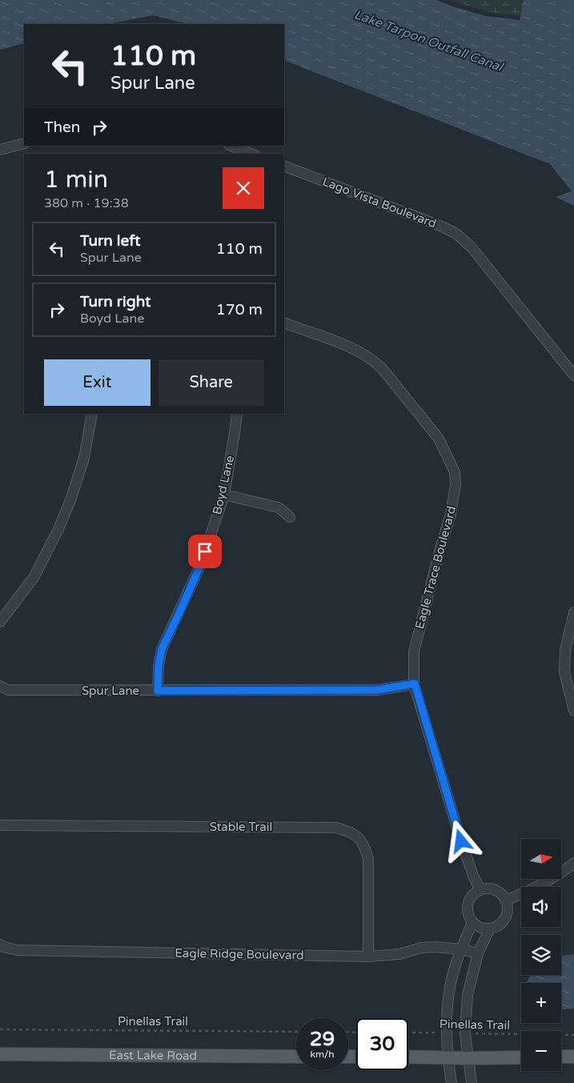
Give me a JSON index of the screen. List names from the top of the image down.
{
  "streets": {
    "main road": ["East Lake Road"],
    "street": [
      "Lago Vista Boulevard",
      "Boyd Lane",
      "Eagle Trace Boulevard",
      "Spur Lane",
      "Stable Trail",
      "Eagle Ridge Boulevard"
    ],
    "path": ["Pinellas Trail"]
  },
  "crossings": [
    ["Boyd Lane", "Spur Lane"],
    ["Eagle Trace Boulevard", "Spur Lane"],
    ["Stable Trail", "Eagle Ridge Boulevard"]
  ],
  "water": ["Lake Tarpon Outfall Canal"],
  "north": "right",
  "page": {
    "turn": ["110 m", "Spur Lane"],
    "then": "Then",
    "heading": ["1 min", "380 m · 19:38"],
    "list": [
      {
        "name": "Turn left",
        "note": "Spur Lane",
        "value": "110 m"
      },
      {
        "name": "Turn right",
        "note": "Boyd Lane",
        "value": "170 m"
      }
    ],
    "buttons": ["Exit", "Share"],
    "map_buttons": ["+", "−"],
    "speed": "29 km/h",
    "limit": "30"
  }
}
